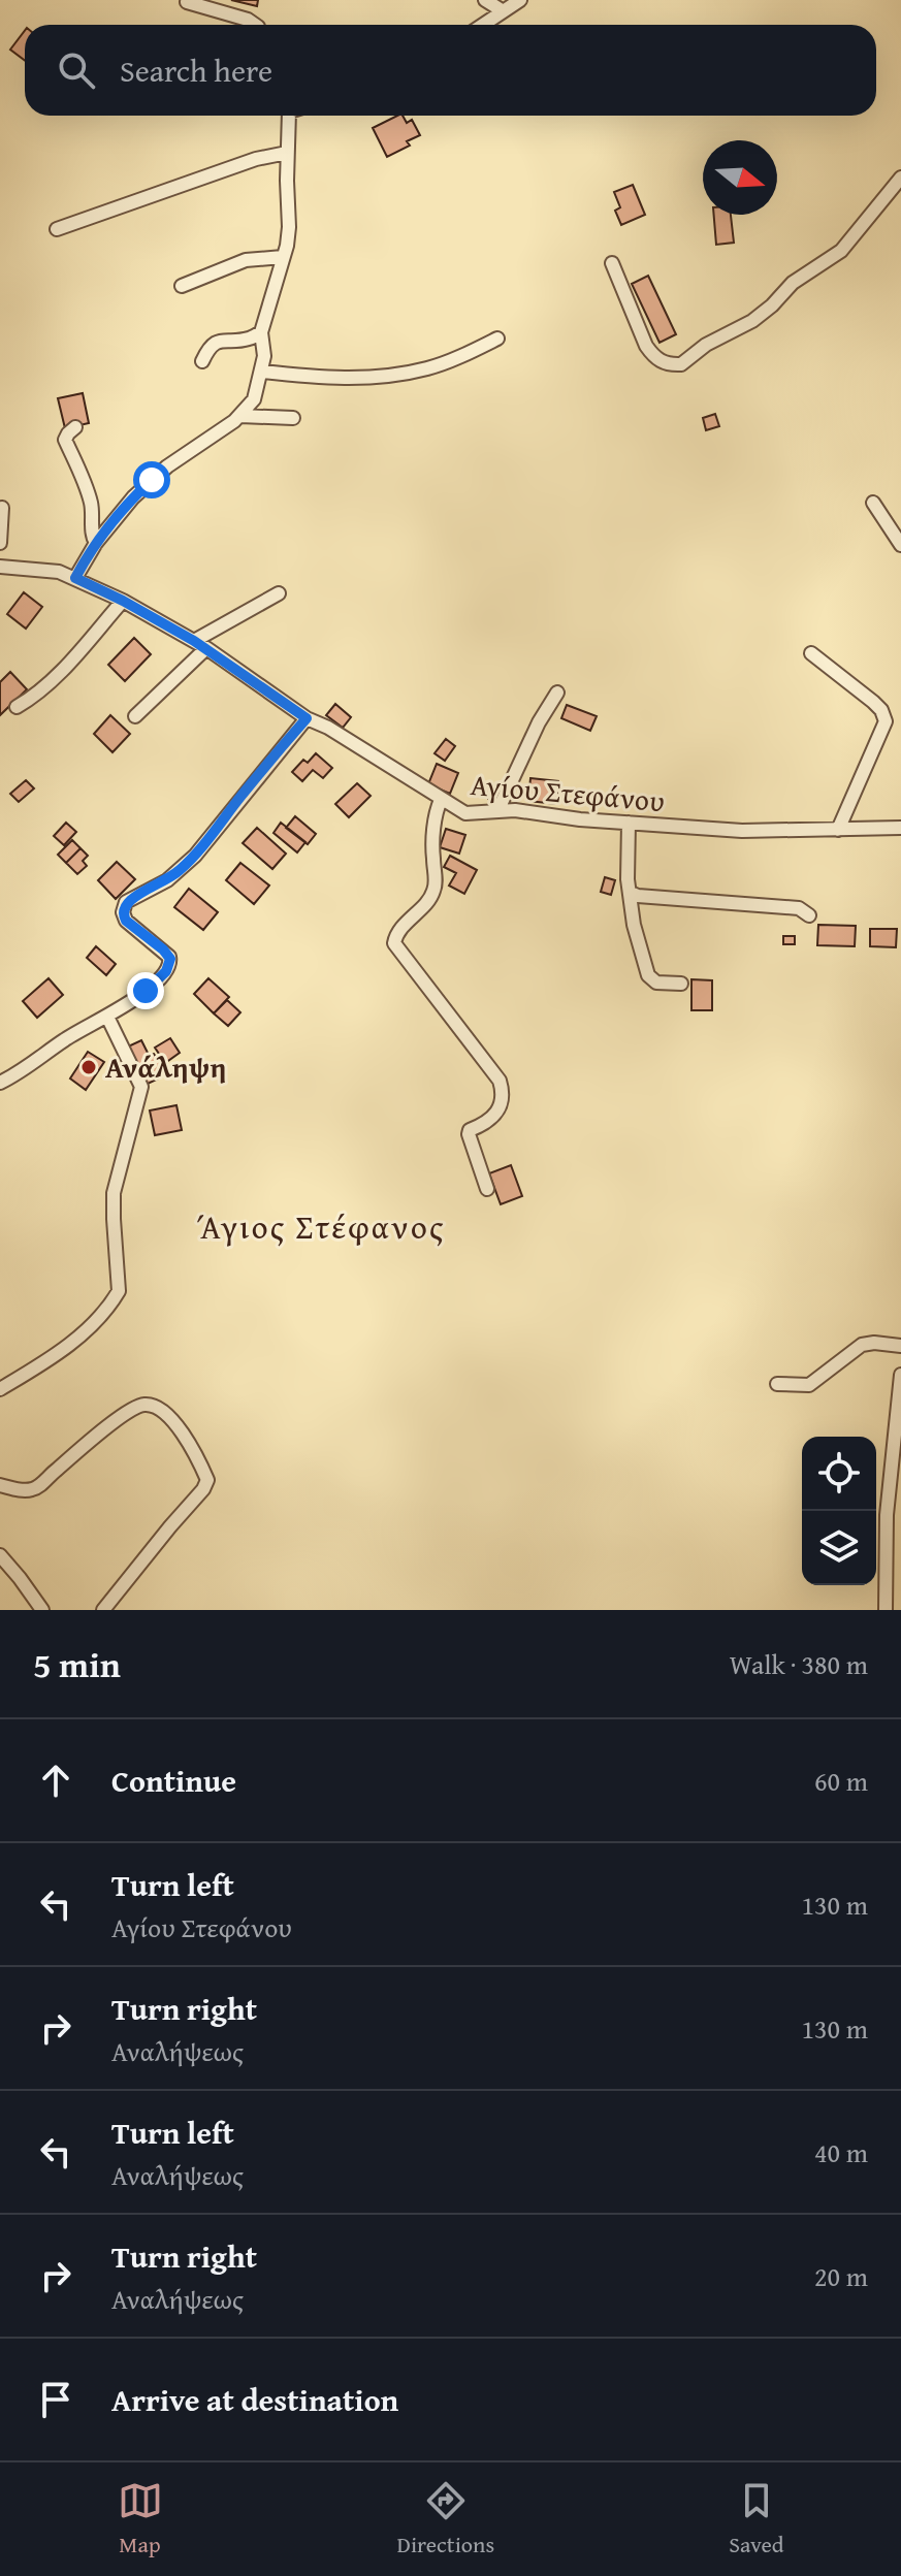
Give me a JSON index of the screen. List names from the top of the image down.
{
  "streets": {
    "street": ["Αγίου Στεφάνου"]
  },
  "districts": ["Άγιος Στέφανος"],
  "places": ["Ανάληψη"],
  "north": "right",
  "page": {
    "search": "Search here",
    "heading": ["5 min", "Walk · 380 m"],
    "list": [
      ["Continue", "60 m"],
      ["Turn left", "Αγίου Στεφάνου", "130 m"],
      ["Turn right", "Αναλήψεως", "130 m"],
      ["Turn left", "Αναλήψεως", "40 m"],
      ["Turn right", "Αναλήψεως", "20 m"],
      "Arrive at destination"
    ],
    "nav": ["Map", "Directions", "Saved"]
  }
}
